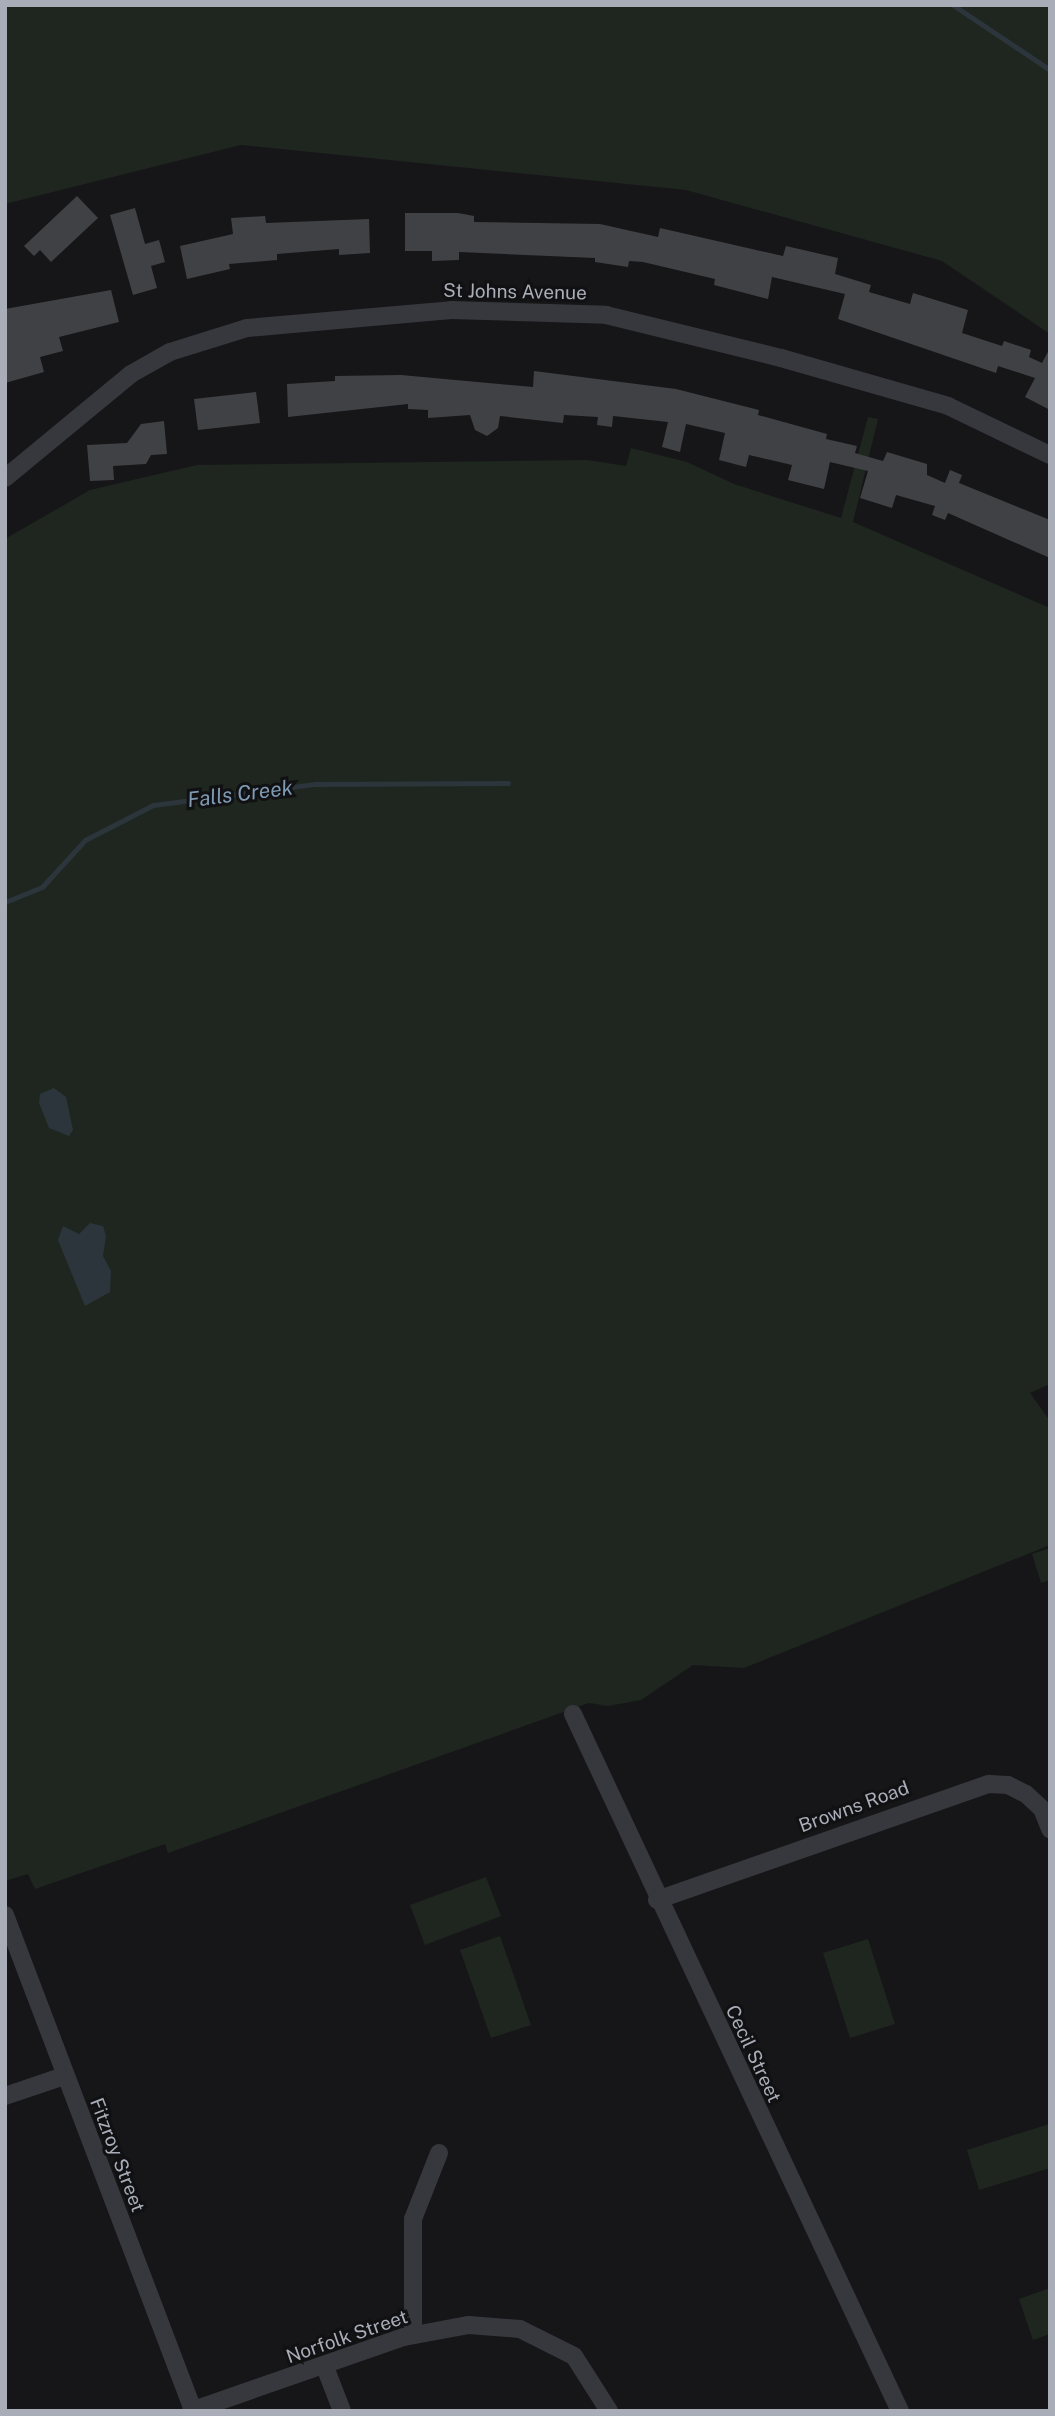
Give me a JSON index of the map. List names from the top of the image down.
{
  "streets": {
    "street": [
      "St Johns Avenue",
      "Browns Road",
      "Cecil Street",
      "Fitzroy Street",
      "Norfolk Street"
    ]
  },
  "crossings": [
    ["Browns Road", "Cecil Street"],
    ["Fitzroy Street", "Norfolk Street"]
  ],
  "water": ["Falls Creek"]
}
